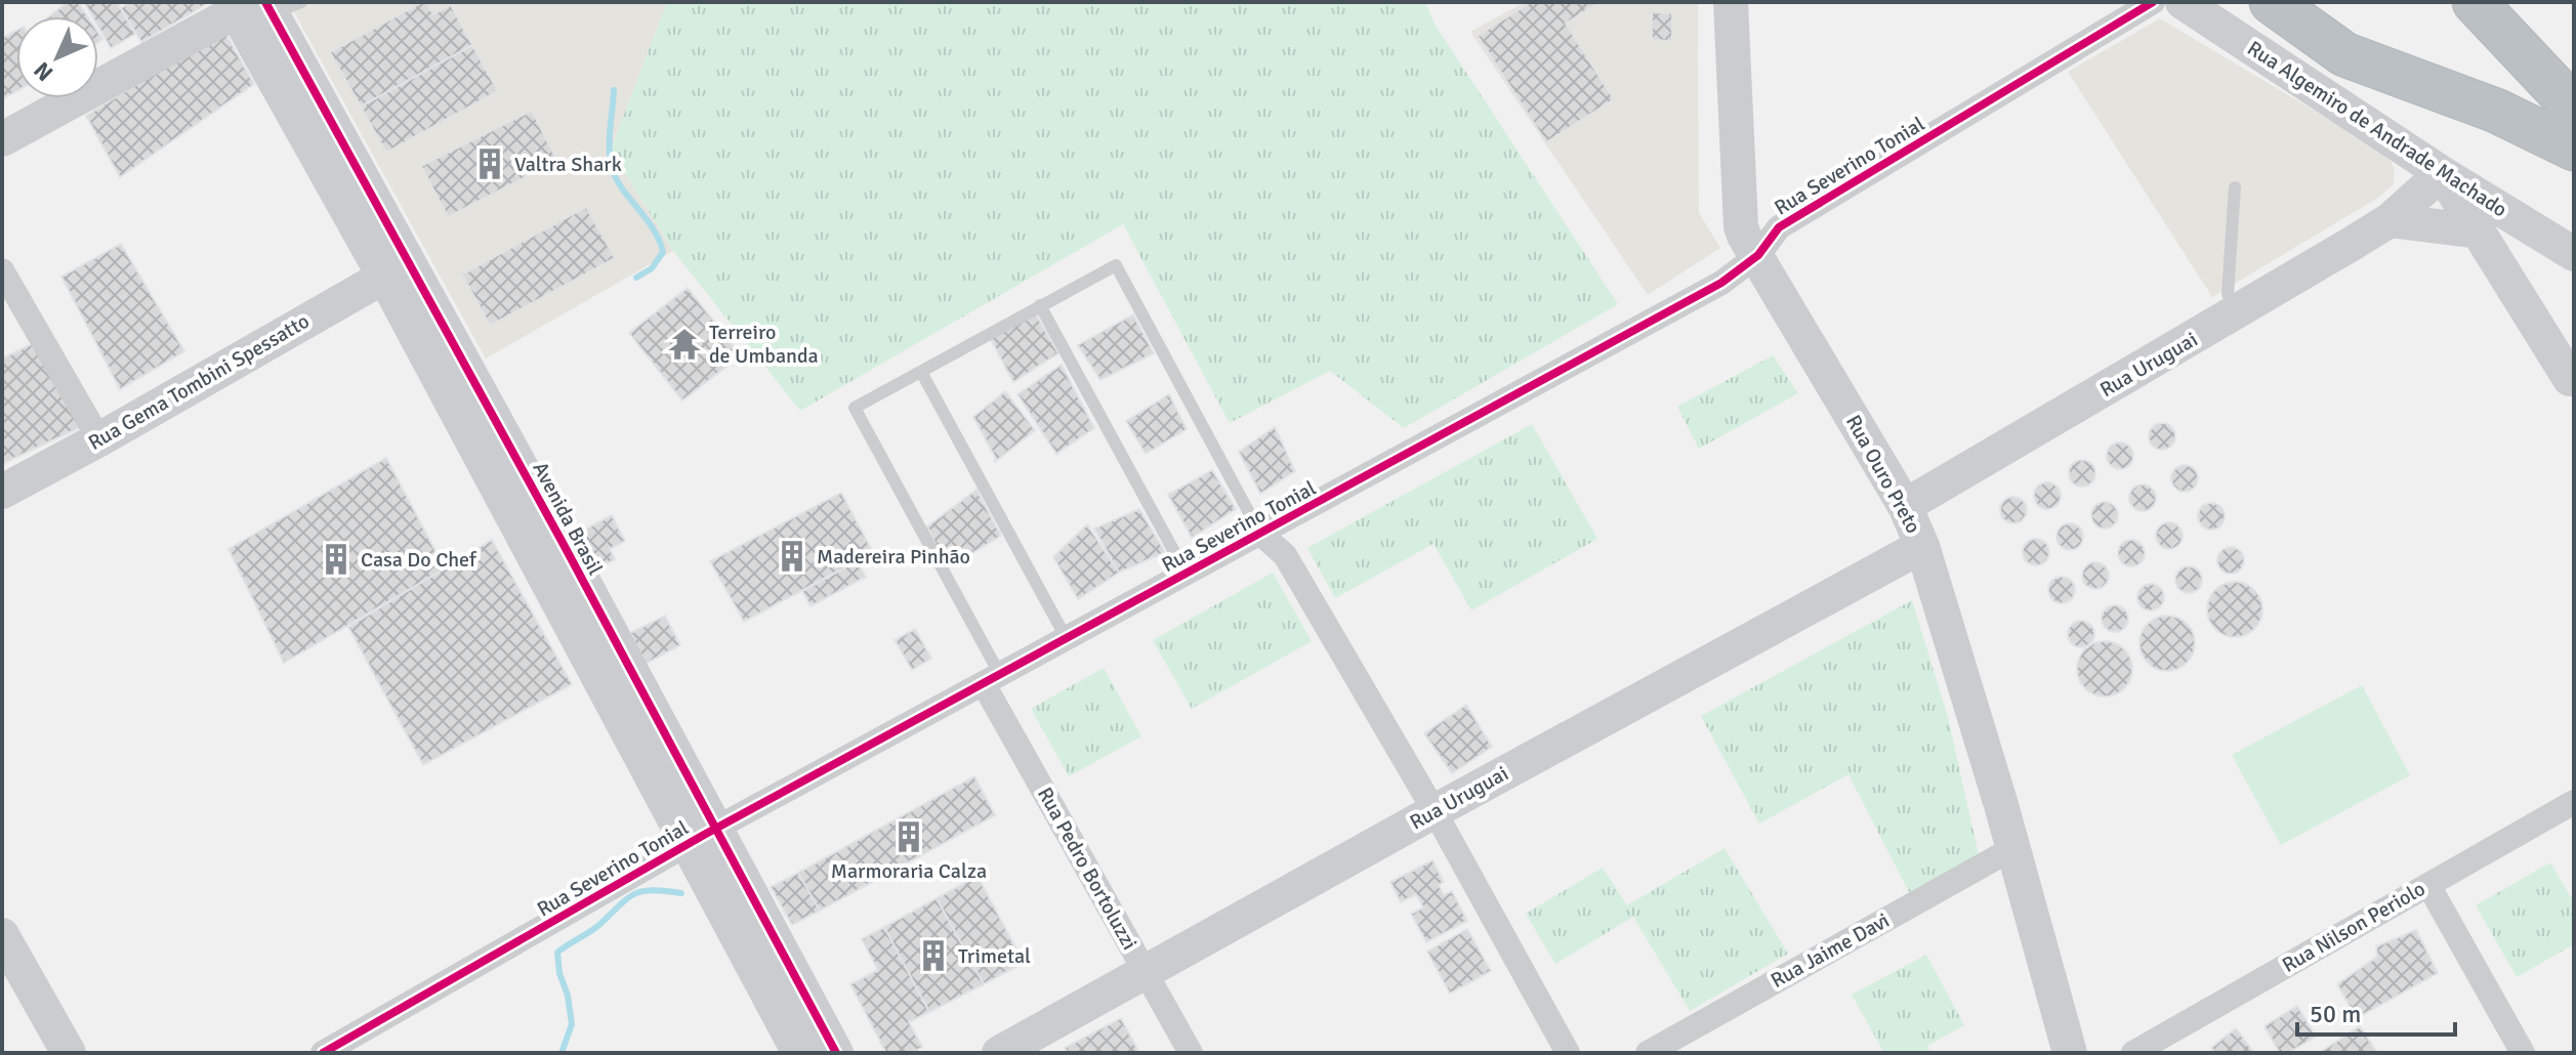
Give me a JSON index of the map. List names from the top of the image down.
{
  "streets": {
    "street": [
      "Rua Algemiro de Andrade Machado",
      "Rua Severino Tonial",
      "Rua Uruguai",
      "Rua Gema Tombini Spessatto",
      "Rua Ouro Preto",
      "Rua Pedro Bortoluzzi",
      "Rua Nilson Periolo",
      "Rua Jaime Davi"
    ],
    "cycle path": ["Avenida Brasil"]
  },
  "crossings": [
    ["Rua Algemiro de Andrade Machado", "Rua Uruguai"],
    ["Rua Severino Tonial", "Rua Ouro Preto"],
    ["Rua Severino Tonial", "Rua Pedro Bortoluzzi"],
    ["Rua Uruguai", "Rua Ouro Preto"],
    ["Rua Uruguai", "Rua Pedro Bortoluzzi"],
    ["Rua Ouro Preto", "Rua Jaime Davi"]
  ],
  "places": {
    "building": [
      "Valtra Shark",
      "Madereira Pinhão",
      "Casa Do Chef",
      "Marmoraria Calza",
      "Trimetal"
    ],
    "temple": ["Terreiro de Umbanda"]
  },
  "scale_bar": "50 m",
  "north": "bottom left"
}
